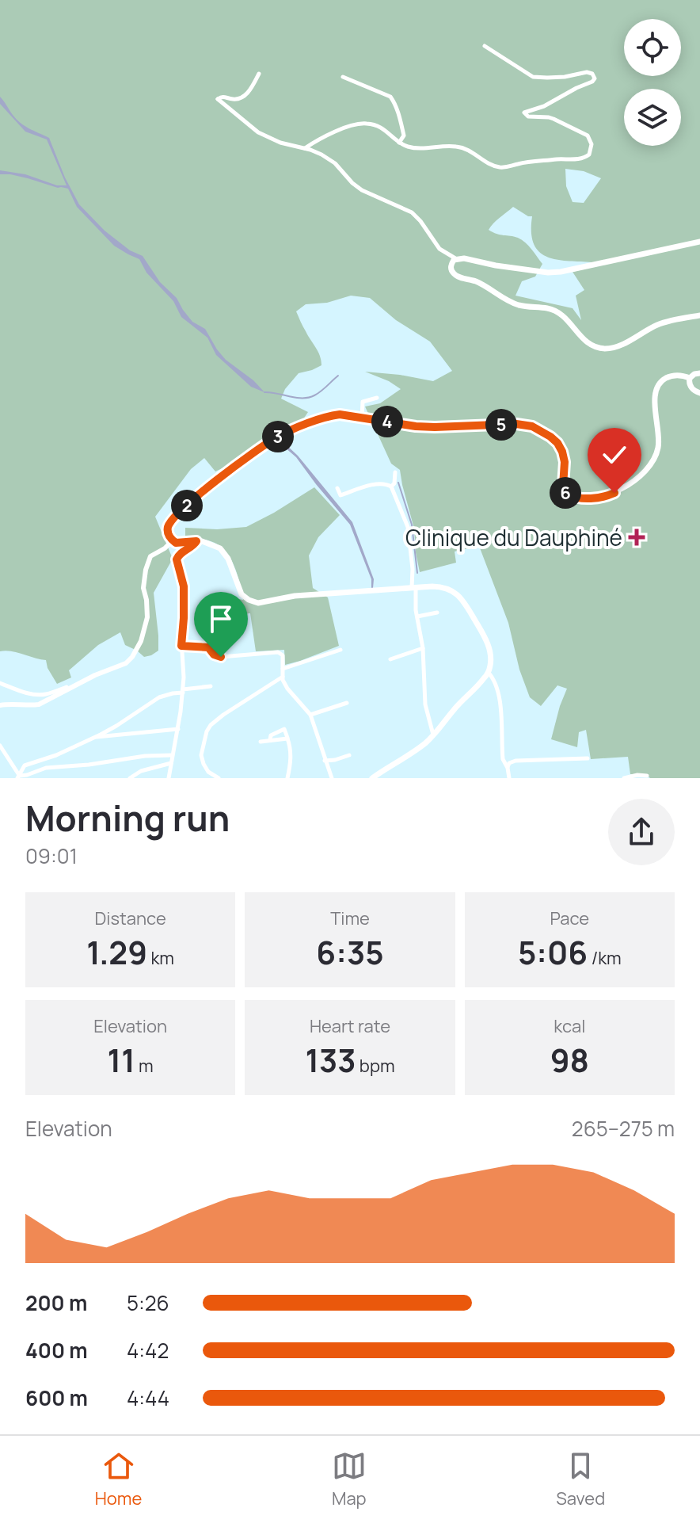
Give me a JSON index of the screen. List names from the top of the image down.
{
  "places": {
    "health": ["Clinique du Dauphiné"]
  },
  "page": {
    "pins": [
      "4",
      "5",
      "3",
      "6",
      "2"
    ],
    "heading": ["Morning run", "09:01"],
    "stats": [
      ["Distance", "1.29 km"],
      ["Time", "6:35"],
      ["Pace", "5:06 /km"],
      ["Elevation", "11 m"],
      ["Heart rate", "133 bpm"],
      ["kcal", "98"]
    ],
    "chart": ["Elevation", "265–275 m"],
    "list": [
      {
        "name": "200 m",
        "note": "5:26"
      },
      {
        "name": "400 m",
        "note": "4:42"
      },
      {
        "name": "600 m",
        "note": "4:44"
      }
    ],
    "tabs": ["Home", "Map", "Saved"]
  }
}
